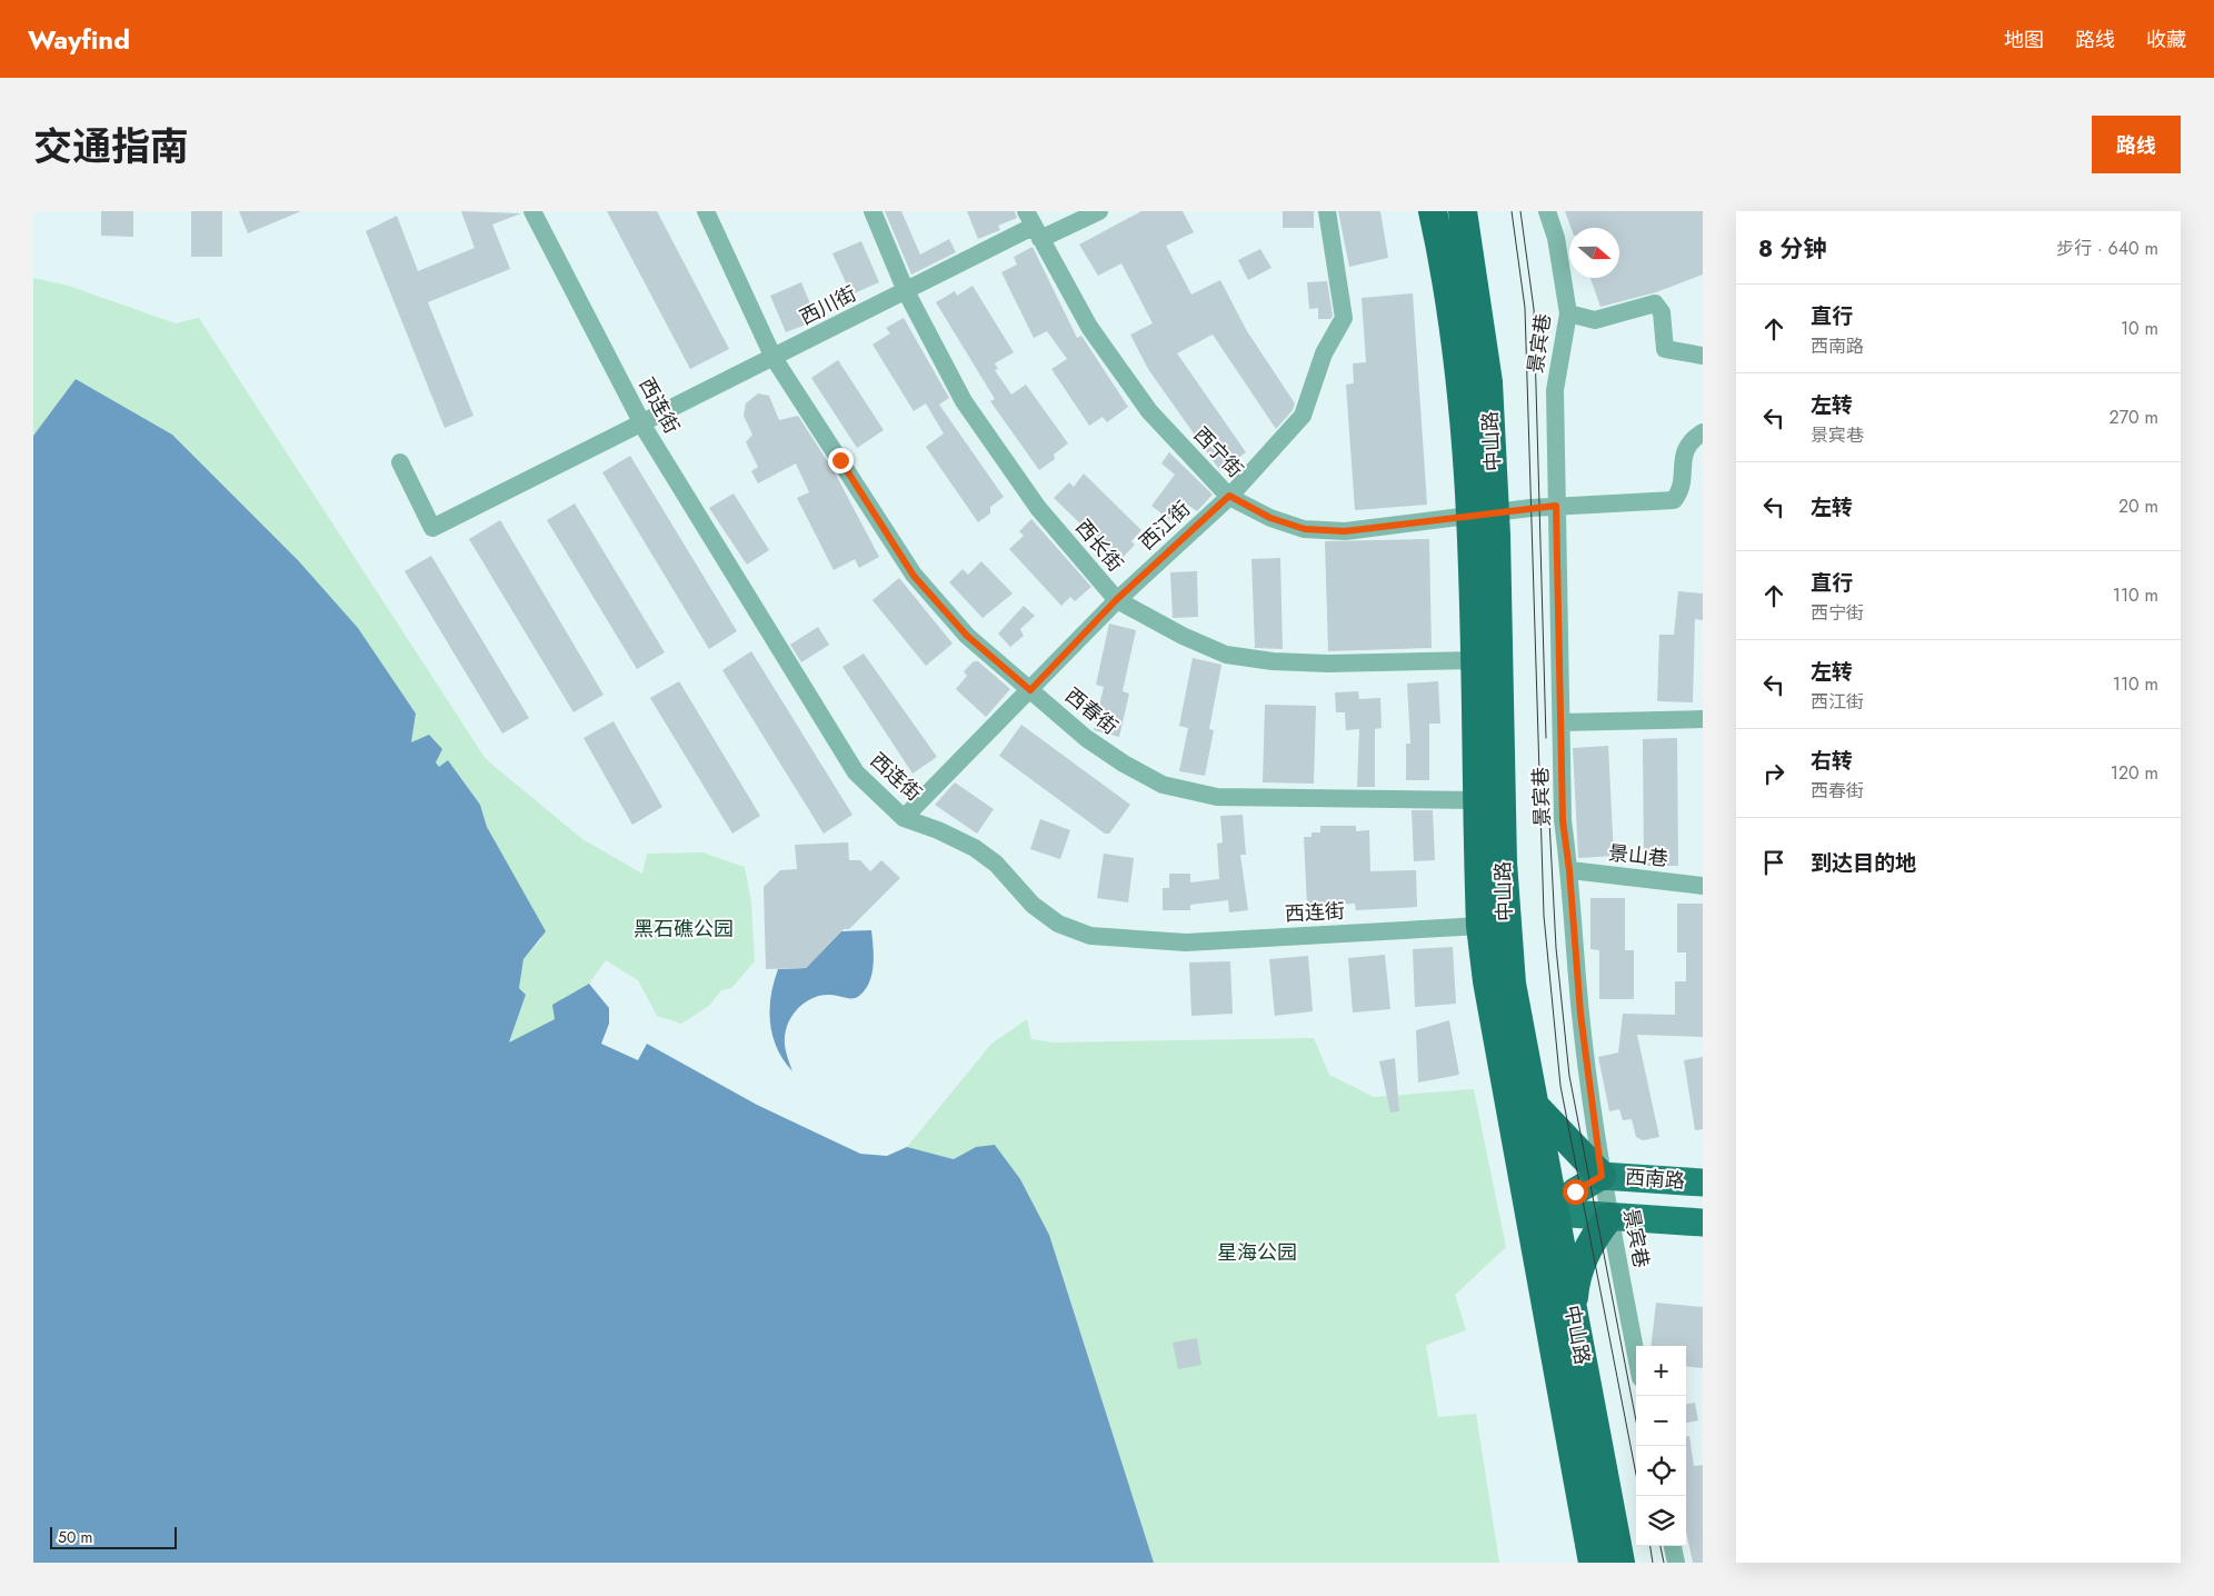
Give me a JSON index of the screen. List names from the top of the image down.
{
  "streets": {
    "highway": ["中山路"],
    "main road": ["西南路"],
    "street": [
      "西川街",
      "景宾巷",
      "西连街",
      "西宁街",
      "西江街",
      "西长街",
      "西春街",
      "景山巷"
    ]
  },
  "crossings": [
    ["西川街", "西连街"],
    ["西川街", "西宁街"],
    ["西川街", "西长街"],
    ["西川街", "西春街"],
    ["景宾巷", "西宁街"],
    ["景宾巷", "景山巷"],
    ["景宾巷", "西南路"],
    ["西连街", "中山路"],
    ["西连街", "西江街"],
    ["中山路", "西宁街"],
    ["中山路", "西长街"],
    ["中山路", "西春街"],
    ["中山路", "西南路"],
    ["西宁街", "西江街"],
    ["西江街", "西长街"],
    ["西江街", "西春街"]
  ],
  "parks": ["黑石礁公园", "星海公园"],
  "scale_bar": "50 m",
  "north": "right",
  "page": {
    "header": "Wayfind",
    "nav": ["地图", "路线", "收藏"],
    "title": "交通指南",
    "buttons": "路线",
    "heading": ["8 分钟", "步行 · 640 m"],
    "list": [
      ["直行", "西南路", "10 m"],
      ["左转", "景宾巷", "270 m"],
      ["左转", "20 m"],
      ["直行", "西宁街", "110 m"],
      ["左转", "西江街", "110 m"],
      ["右转", "西春街", "120 m"],
      "到达目的地"
    ],
    "map_buttons": ["+", "−"],
    "scale": "50 m"
  }
}
